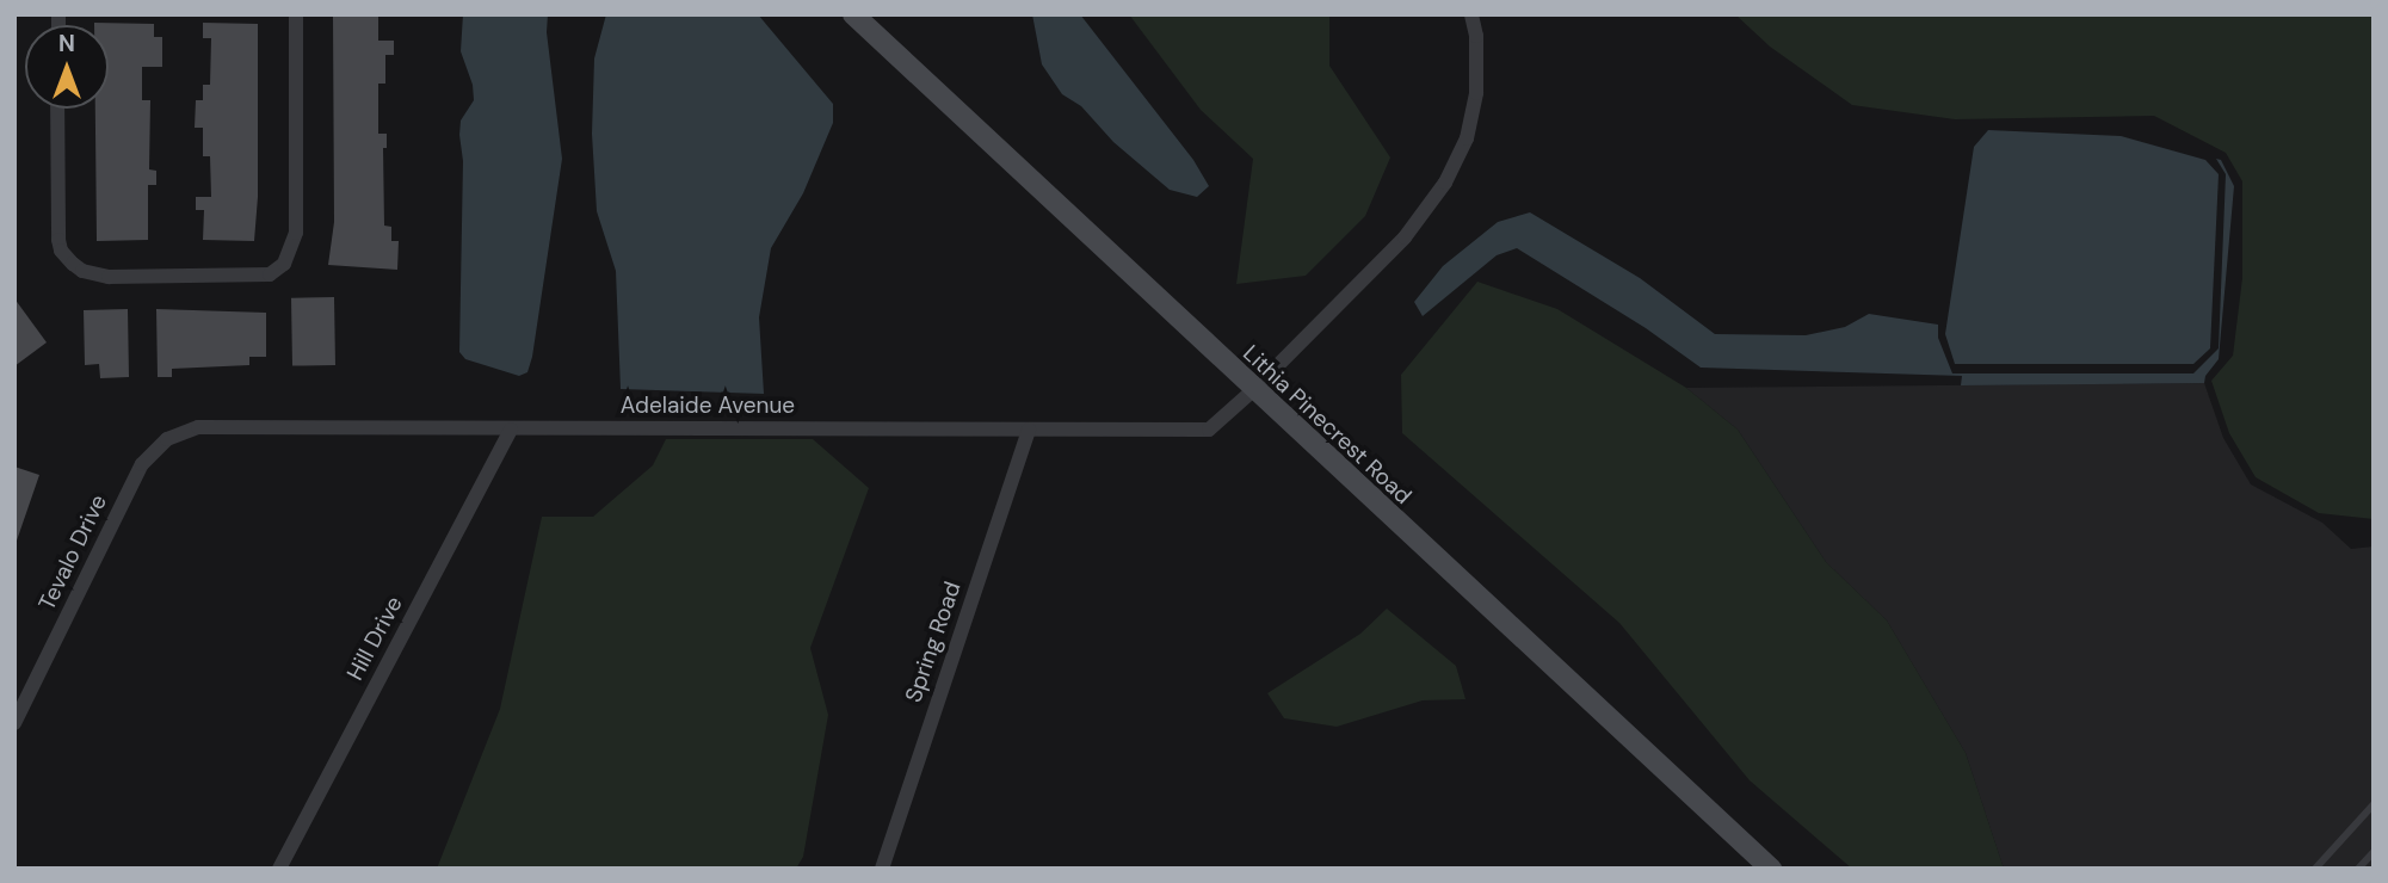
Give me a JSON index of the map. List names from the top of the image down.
{
  "streets": {
    "main road": ["Lithia Pinecrest Road"],
    "street": [
      "Adelaide Avenue",
      "Tevalo Drive",
      "Hill Drive",
      "Spring Road"
    ]
  },
  "crossings": [
    ["Adelaide Avenue", "Lithia Pinecrest Road"],
    ["Adelaide Avenue", "Tevalo Drive"],
    ["Adelaide Avenue", "Hill Drive"],
    ["Adelaide Avenue", "Spring Road"]
  ],
  "north": "top"
}
